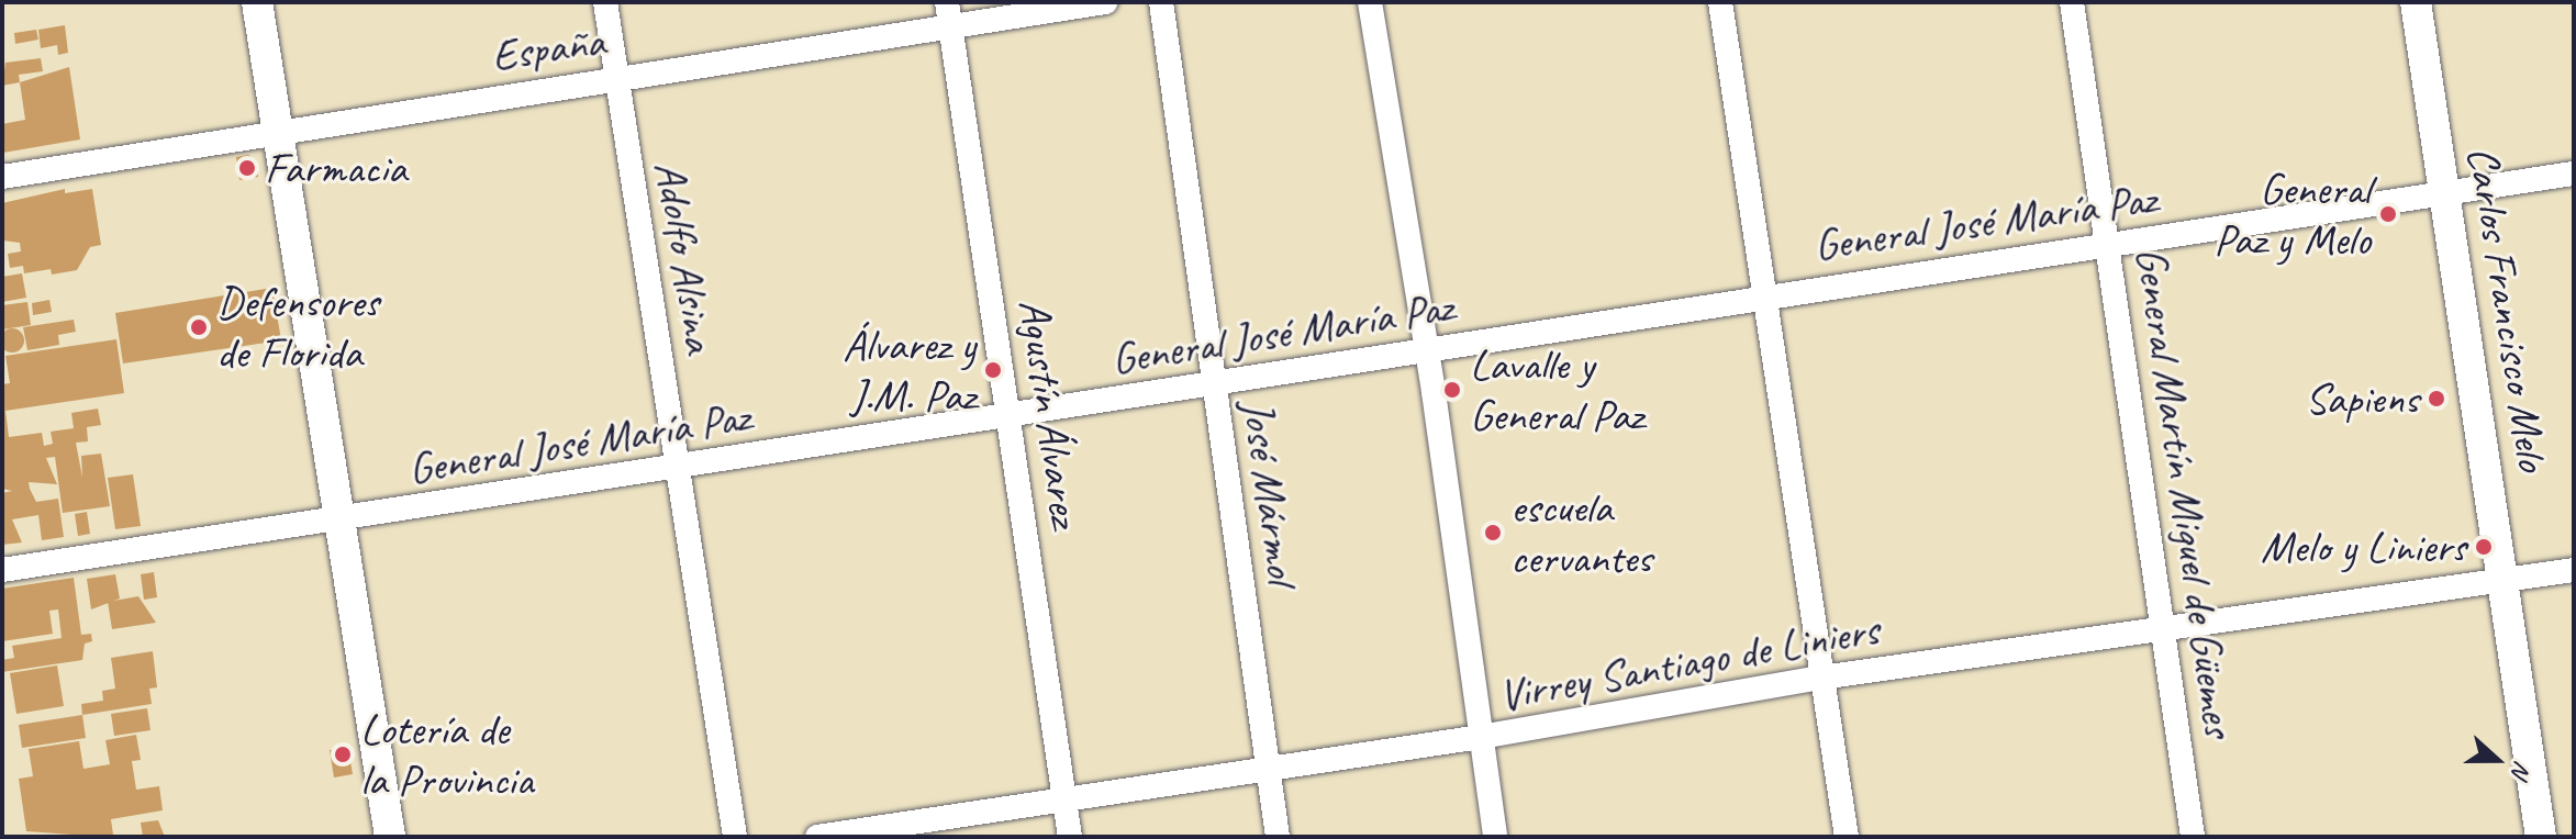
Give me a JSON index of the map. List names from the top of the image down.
{
  "streets": {
    "street": [
      "España",
      "General José María Paz",
      "Adolfo Alsina",
      "Carlos Francisco Melo",
      "Agustín Álvarez",
      "José Mármol",
      "General Martín Miguel de Güemes",
      "Virrey Santiago de Liniers"
    ]
  },
  "crossings": [
    ["España", "Adolfo Alsina"],
    ["España", "Agustín Álvarez"],
    ["General José María Paz", "Adolfo Alsina"],
    ["General José María Paz", "Carlos Francisco Melo"],
    ["General José María Paz", "Agustín Álvarez"],
    ["General José María Paz", "José Mármol"],
    ["General José María Paz", "General Martín Miguel de Güemes"],
    ["Carlos Francisco Melo", "Virrey Santiago de Liniers"],
    ["Agustín Álvarez", "Virrey Santiago de Liniers"],
    ["José Mármol", "Virrey Santiago de Liniers"],
    ["General Martín Miguel de Güemes", "Virrey Santiago de Liniers"]
  ],
  "places": [
    "Farmacia",
    "General Paz y Melo",
    "Defensores de Florida",
    "Álvarez y J.M. Paz",
    "Lavalle y General Paz",
    "Sapiens",
    "escuela cervantes",
    "Melo y Liniers",
    "Lotería de la Provincia"
  ],
  "north": "right"
}
